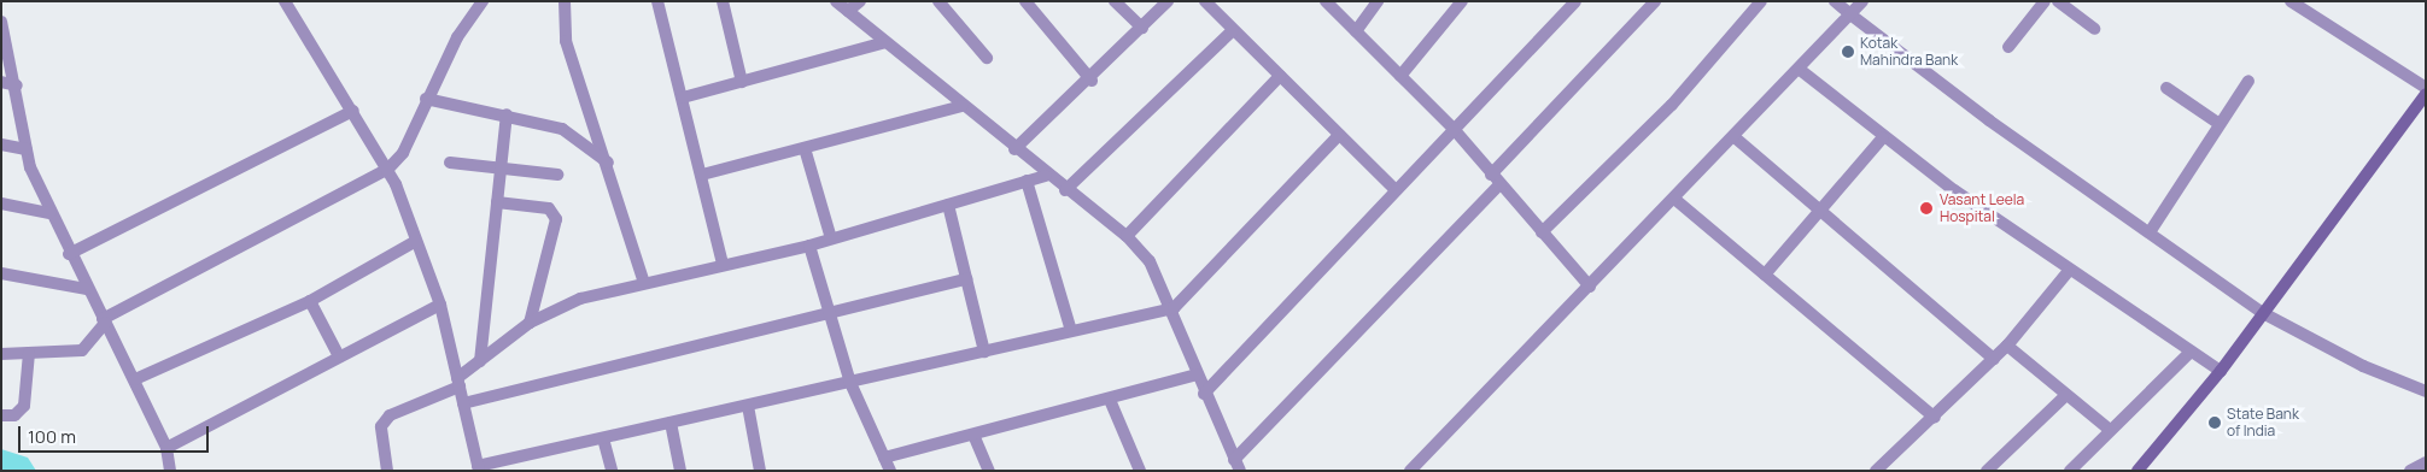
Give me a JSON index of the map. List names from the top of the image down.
{
  "places": ["Kotak Mahindra Bank", "Vasant Leela Hospital", "State Bank of India"],
  "scale_bar": "100 m"
}
